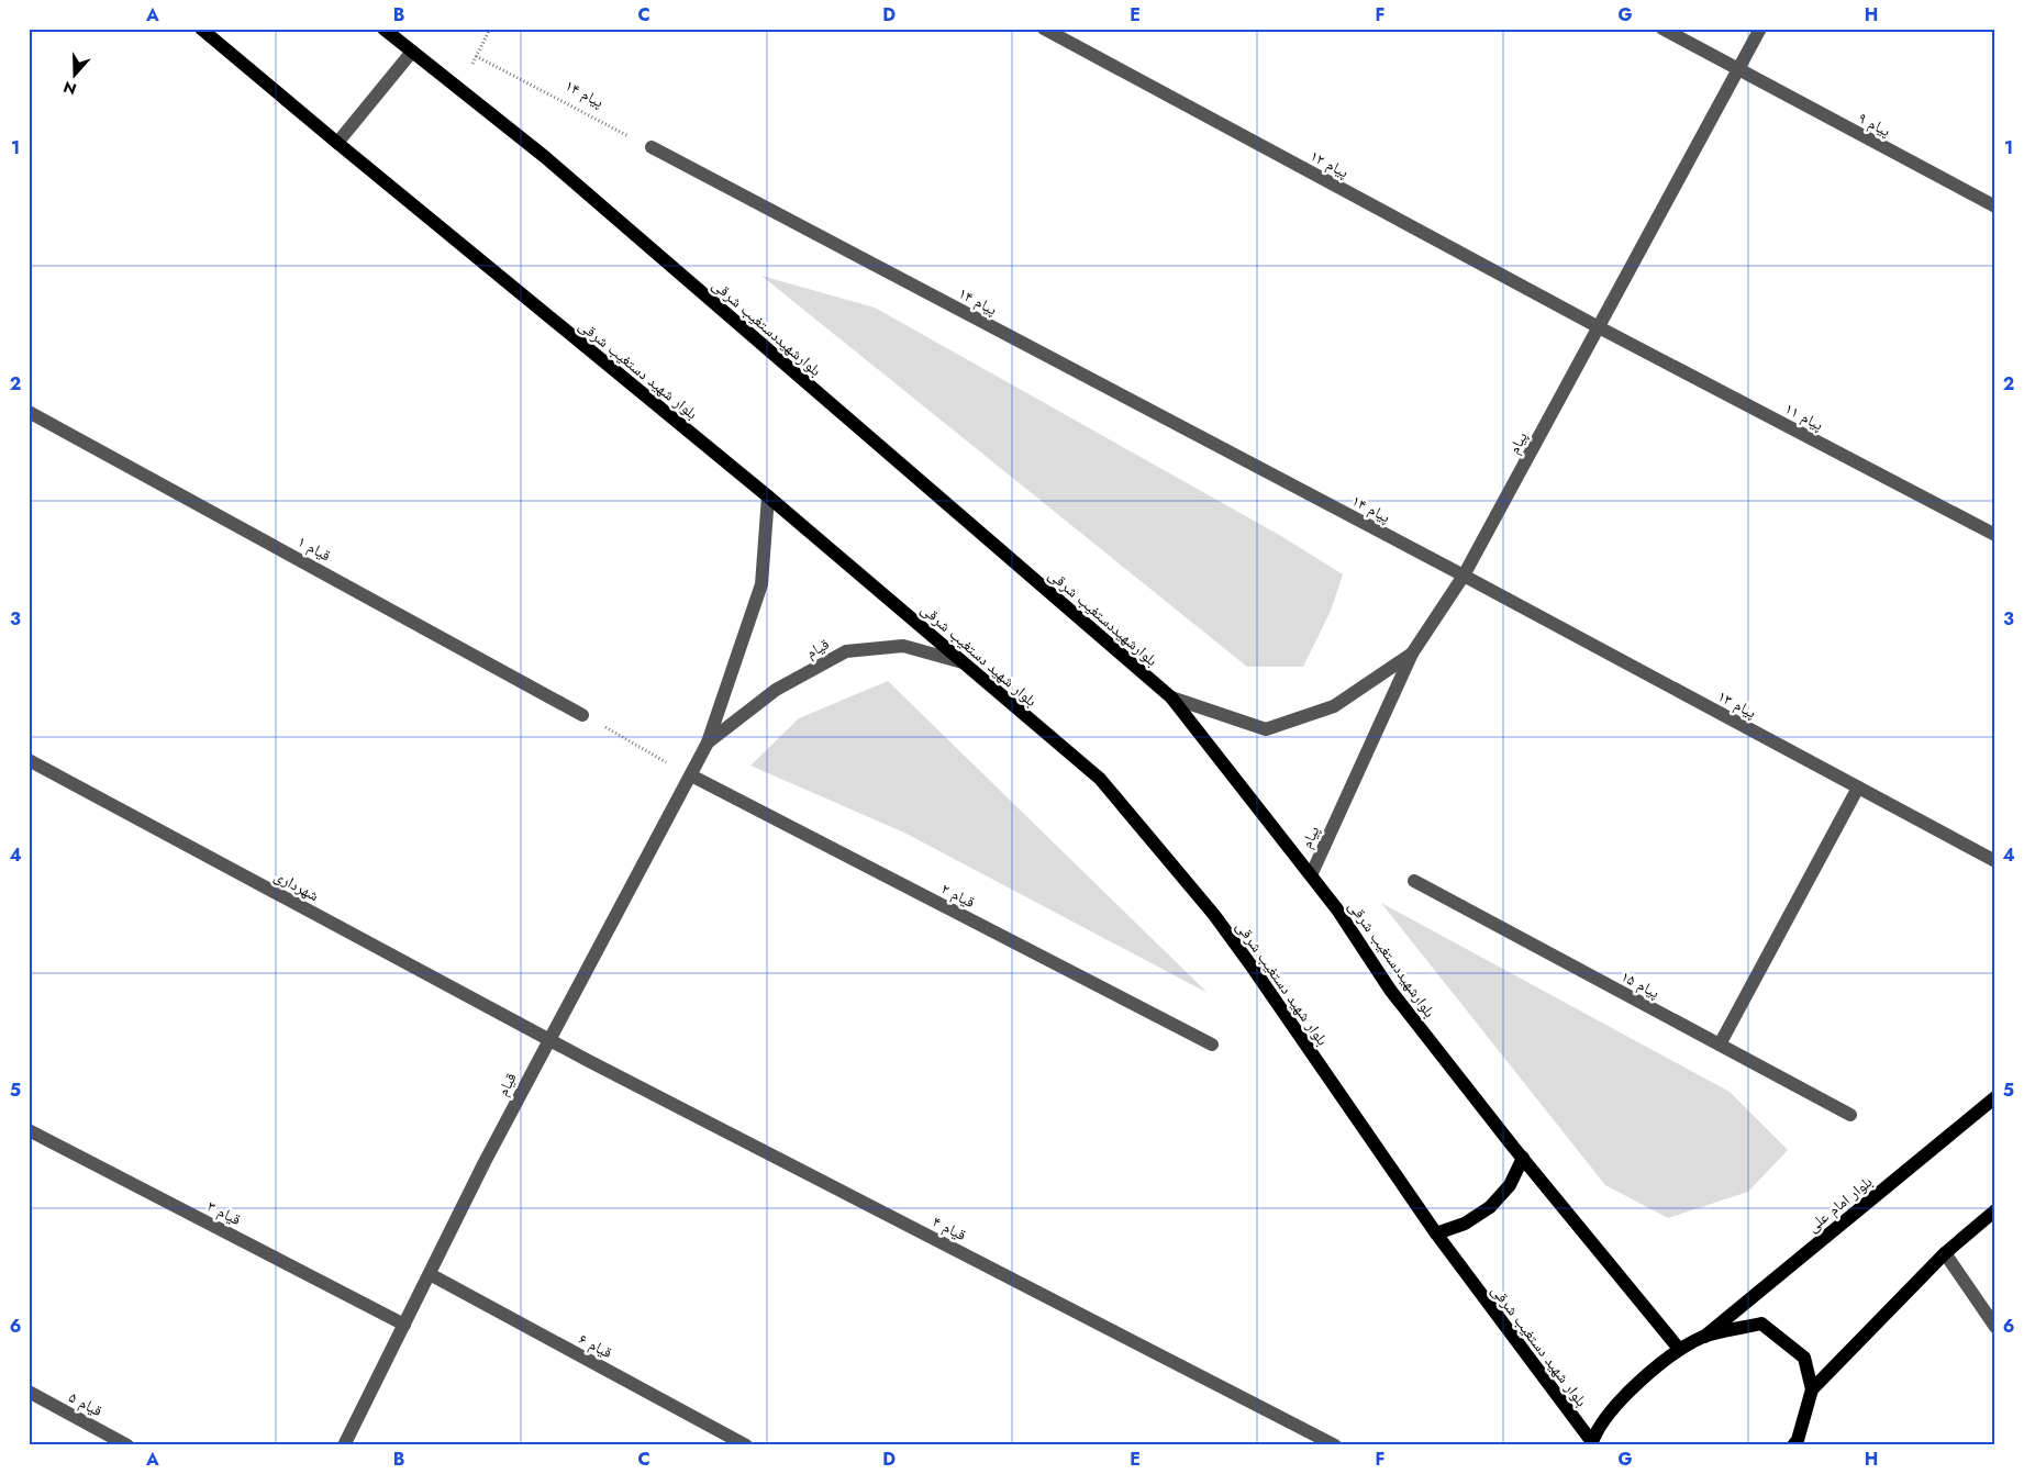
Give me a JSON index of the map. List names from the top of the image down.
{
  "streets": {
    "main road": ["بلوارشهیددستغیب شرقی", "بلوار شهید دستغیب شرقی", "بلوار امام علی"],
    "street": [
      "پیام ۱۴",
      "پیام ۹",
      "پیام ۱۲",
      "پیام ۱۱",
      "پیام",
      "قیام ۱",
      "قیام",
      "پیام ۱۳",
      "شهرداری",
      "قیام ۲",
      "پيام ۱۵",
      "قیام ۳",
      "قیام ۴",
      "قیام ۶",
      "قیام ۵"
    ]
  },
  "crossings": [
    ["پیام ۱۴", "پیام"],
    ["پیام ۱۴", "پیام ۱۳"],
    ["پیام ۹", "پیام"],
    ["پیام ۱۲", "پیام ۱۱"],
    ["پیام ۱۲", "پیام"],
    ["بلوارشهیددستغیب شرقی", "پیام"],
    ["بلوار شهید دستغیب شرقی", "قیام"],
    ["پیام ۱۱", "پیام"],
    ["پیام", "پیام ۱۳"],
    ["قیام", "شهرداری"],
    ["قیام", "قیام ۲"],
    ["قیام", "قیام ۳"],
    ["قیام", "قیام ۴"],
    ["قیام", "قیام ۶"],
    ["شهرداری", "قیام ۴"]
  ],
  "north": "bottom",
  "grid": {
    "columns": [
      "A",
      "B",
      "C",
      "D",
      "E",
      "F",
      "G",
      "H"
    ],
    "rows": [
      "1",
      "2",
      "3",
      "4",
      "5",
      "6"
    ]
  }
}
